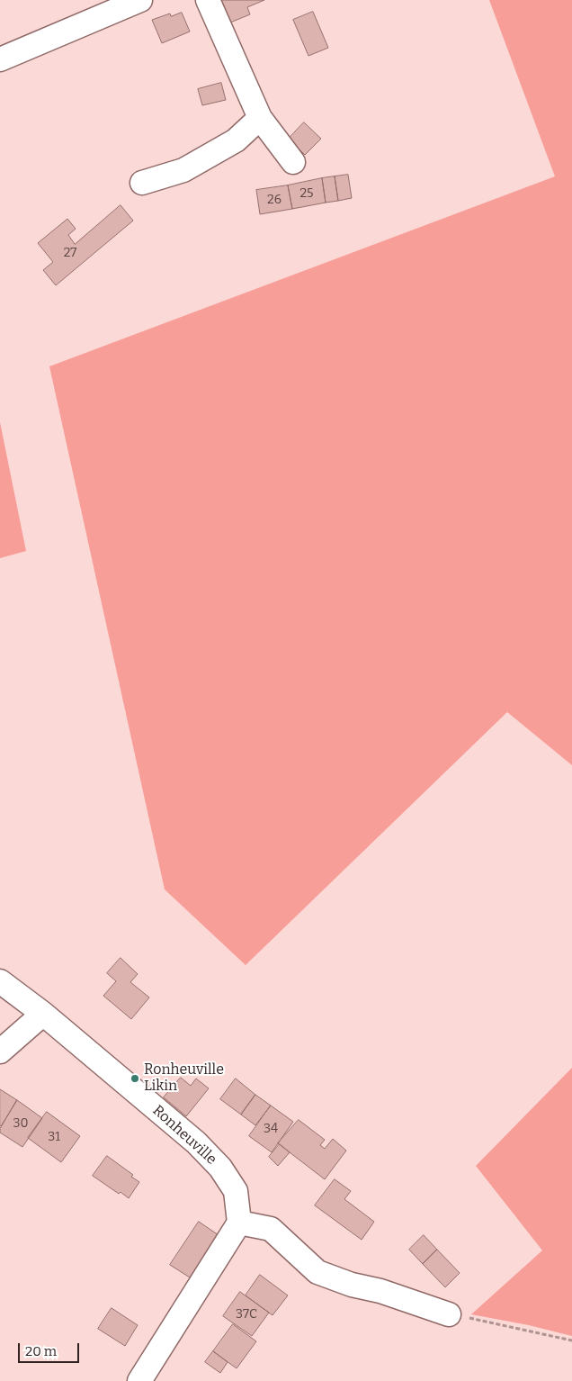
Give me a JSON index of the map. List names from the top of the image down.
{
  "streets": {
    "street": ["Ronheuville"]
  },
  "places": ["Ronheuville Likin"],
  "house_numbers": [
    "25",
    "26",
    "27",
    "30",
    "34",
    "31",
    "37C"
  ],
  "scale_bar": "20 m"
}
